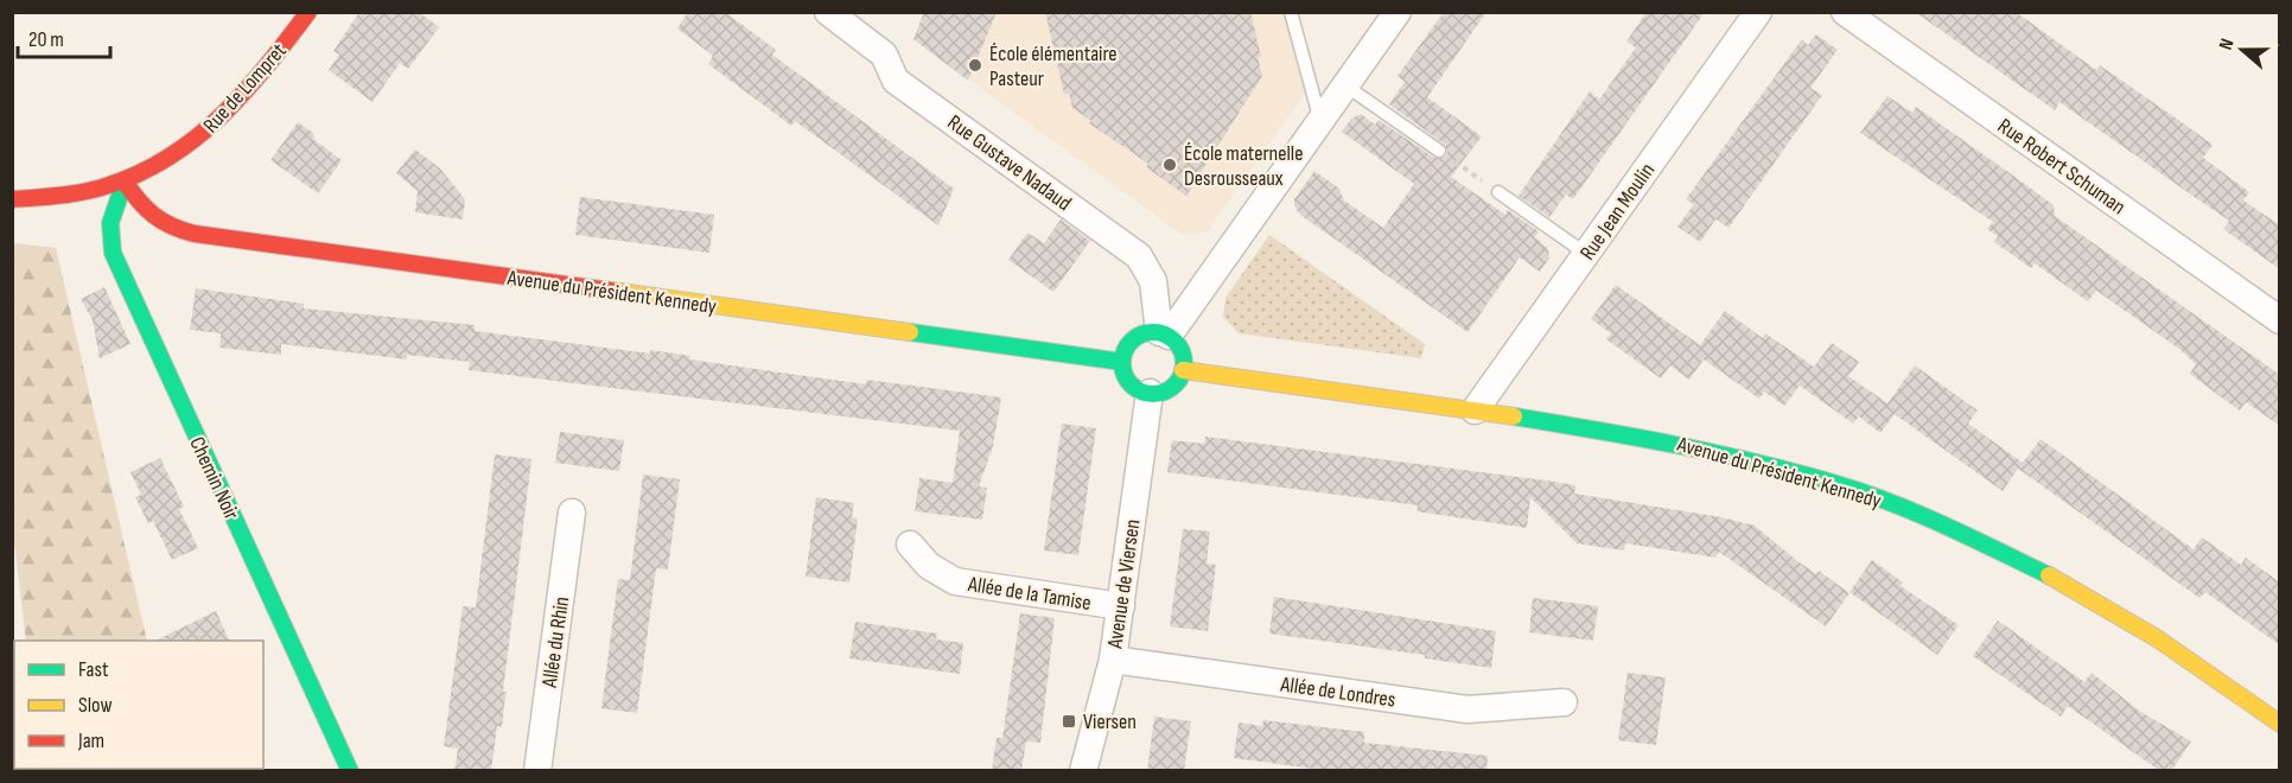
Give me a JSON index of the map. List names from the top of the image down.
{
  "streets": {
    "street": [
      "Rue de Lompret",
      "Rue Gustave Nadaud",
      "Rue Robert Schuman",
      "Rue Jean Moulin",
      "Avenue du Président Kennedy",
      "Chemin Noir",
      "Avenue de Viersen",
      "Allée de la Tamise",
      "Allée du Rhin",
      "Allée de Londres"
    ]
  },
  "crossings": [
    ["Rue de Lompret", "Avenue du Président Kennedy"],
    ["Rue de Lompret", "Chemin Noir"],
    ["Rue Gustave Nadaud", "Avenue du Président Kennedy"],
    ["Rue Gustave Nadaud", "Avenue de Viersen"],
    ["Rue Jean Moulin", "Avenue du Président Kennedy"],
    ["Avenue du Président Kennedy", "Chemin Noir"],
    ["Avenue du Président Kennedy", "Avenue de Viersen"],
    ["Avenue de Viersen", "Allée de la Tamise"],
    ["Avenue de Viersen", "Allée de Londres"]
  ],
  "places": {
    "other": ["École élémentaire Pasteur", "École maternelle Desrousseaux"],
    "transit": ["Viersen"]
  },
  "legend": ["Fast", "Slow", "Jam"],
  "scale_bar": "20 m",
  "north": "left"
}
